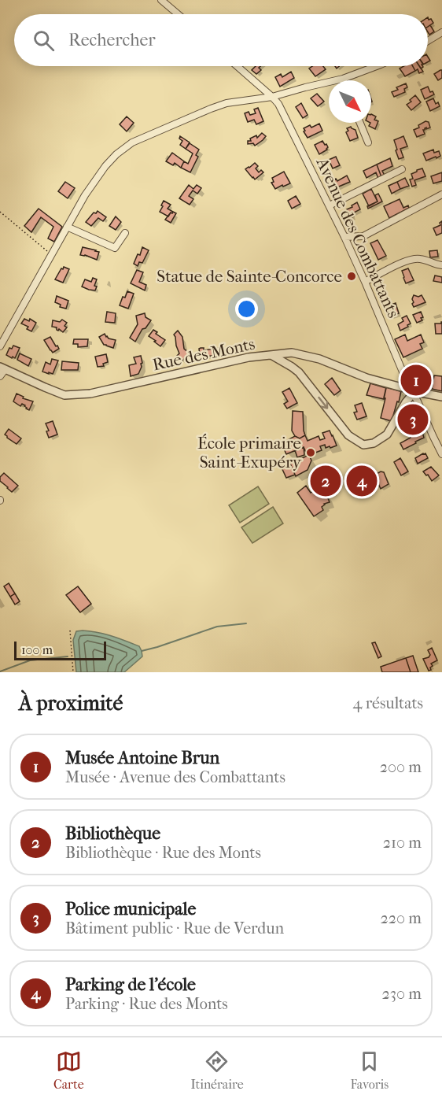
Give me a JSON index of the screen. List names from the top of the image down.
{
  "streets": {
    "street": ["Avenue des Combattants", "Rue des Monts"]
  },
  "crossings": [
    ["Avenue des Combattants", "Rue des Monts"]
  ],
  "places": ["Statue de Sainte-Concorce", "École primaire Saint-Exupéry"],
  "scale_bar": "100 m",
  "north": "bottom right",
  "page": {
    "search": "Rechercher",
    "pins": [
      "1",
      "3",
      "2",
      "4"
    ],
    "scale": "100 m",
    "heading": ["À proximité", "4 résultats"],
    "list": [
      {
        "mark": "1",
        "name": "Musée Antoine Brun",
        "note": "Musée · Avenue des Combattants",
        "value": "200 m"
      },
      {
        "mark": "2",
        "name": "Bibliothèque",
        "note": "Bibliothèque · Rue des Monts",
        "value": "210 m"
      },
      {
        "mark": "3",
        "name": "Police municipale",
        "note": "Bâtiment public · Rue de Verdun",
        "value": "220 m"
      },
      {
        "mark": "4",
        "name": "Parking de l'école",
        "note": "Parking · Rue des Monts",
        "value": "230 m"
      }
    ],
    "nav": ["Carte", "Itinéraire", "Favoris"]
  }
}
